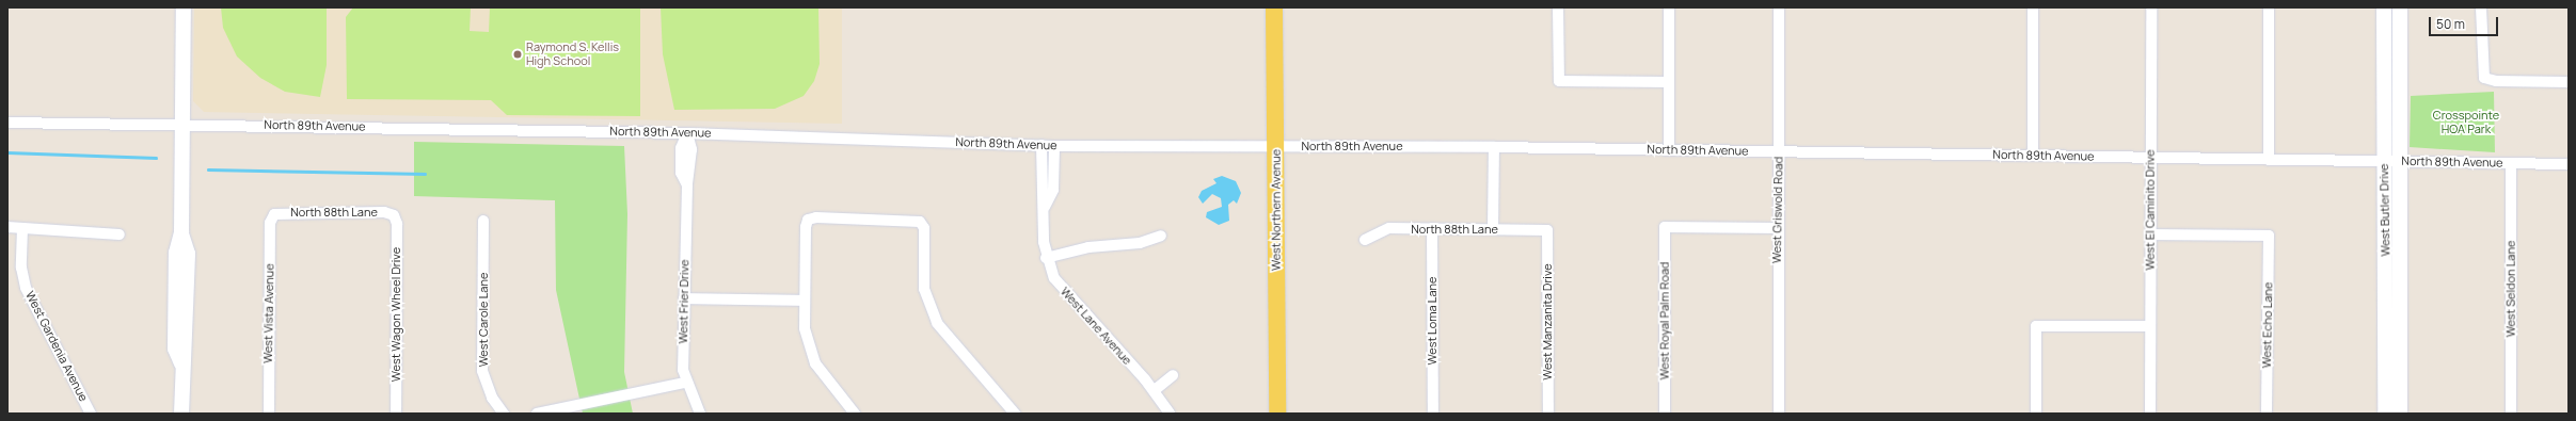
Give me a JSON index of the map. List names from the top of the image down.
{
  "streets": {
    "main road": ["West Northern Avenue"],
    "street": [
      "North 89th Avenue",
      "West Griswold Road",
      "West El Caminito Drive",
      "West Butler Drive",
      "North 88th Lane",
      "West Seldon Lane",
      "West Frier Drive",
      "West Vista Avenue",
      "West Wagon Wheel Drive",
      "West Carole Lane",
      "West Loma Lane",
      "West Royal Palm Road",
      "West Manzanita Drive",
      "West Echo Lane",
      "West Lane Avenue",
      "West Gardenia Avenue"
    ]
  },
  "crossings": [
    ["North 89th Avenue", "West Northern Avenue"],
    ["North 89th Avenue", "West Griswold Road"],
    ["North 89th Avenue", "West El Caminito Drive"],
    ["North 89th Avenue", "West Butler Drive"],
    ["North 89th Avenue", "West Seldon Lane"],
    ["North 89th Avenue", "West Frier Drive"],
    ["North 89th Avenue", "West Lane Avenue"],
    ["West Griswold Road", "West Royal Palm Road"],
    ["West El Caminito Drive", "West Echo Lane"],
    ["North 88th Lane", "West Vista Avenue"],
    ["North 88th Lane", "West Wagon Wheel Drive"],
    ["North 88th Lane", "West Loma Lane"],
    ["North 88th Lane", "West Manzanita Drive"]
  ],
  "parks": ["Crosspointe HOA Park"],
  "places": ["Raymond S. Kellis High School"],
  "scale_bar": "50 m"
}
